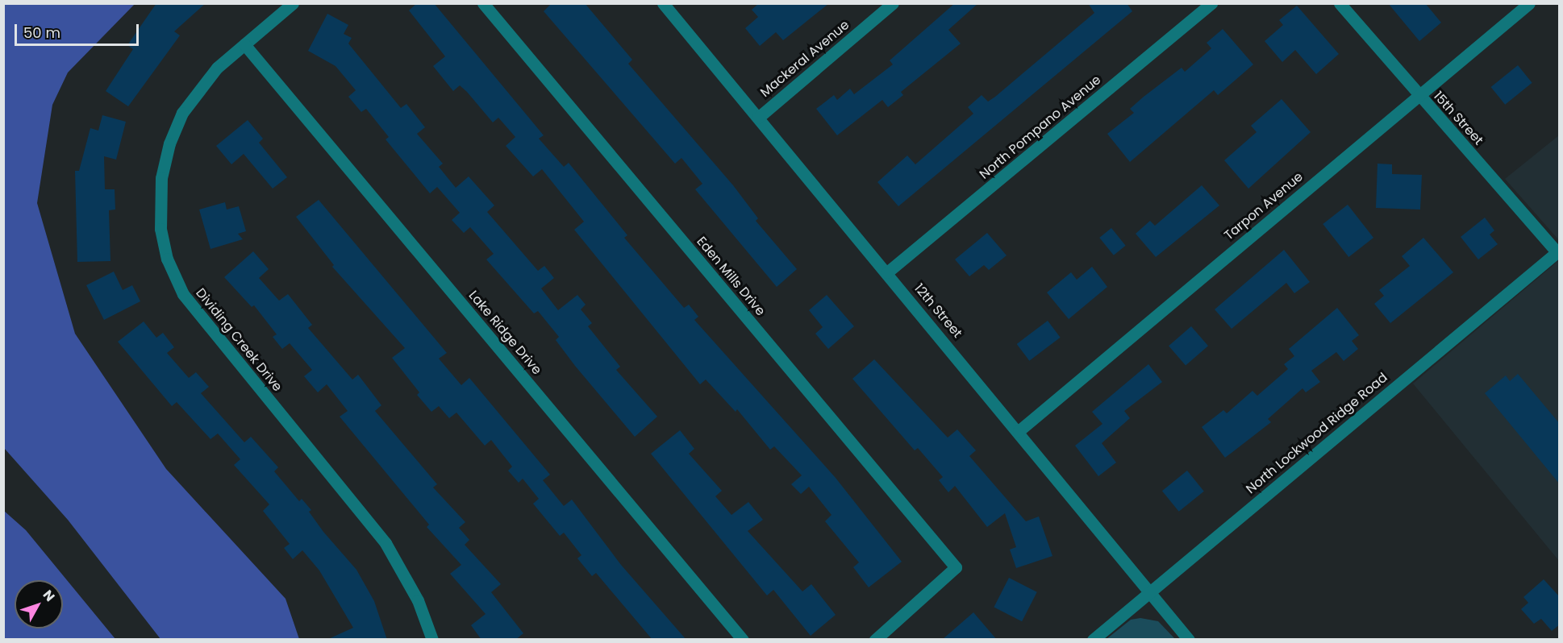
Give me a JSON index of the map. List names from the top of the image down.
{
  "streets": {
    "street": [
      "Mackeral Avenue",
      "15th Street",
      "North Pompano Avenue",
      "Tarpon Avenue",
      "Eden Mills Drive",
      "12th Street",
      "Lake Ridge Drive",
      "Dividing Creek Drive",
      "North Lockwood Ridge Road"
    ]
  },
  "crossings": [
    ["Mackeral Avenue", "12th Street"],
    ["15th Street", "Tarpon Avenue"],
    ["15th Street", "North Lockwood Ridge Road"],
    ["North Pompano Avenue", "12th Street"],
    ["Tarpon Avenue", "12th Street"],
    ["12th Street", "North Lockwood Ridge Road"],
    ["Lake Ridge Drive", "Dividing Creek Drive"]
  ],
  "scale_bar": "50 m",
  "north": "top right"
}
